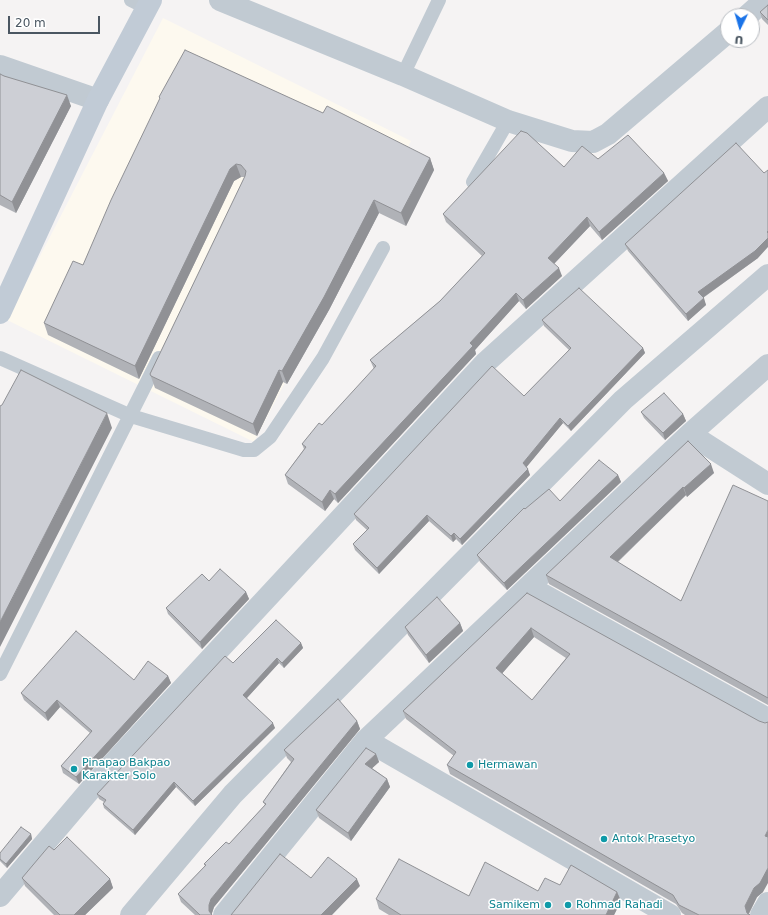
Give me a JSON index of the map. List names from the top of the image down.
{
  "places": [
    "Hermawan",
    "Pinapao Bakpao Karakter Solo",
    "Antok Prasetyo",
    "Samikem",
    "Rohmad Rahadi"
  ],
  "scale_bar": "20 m",
  "north": "bottom"
}
